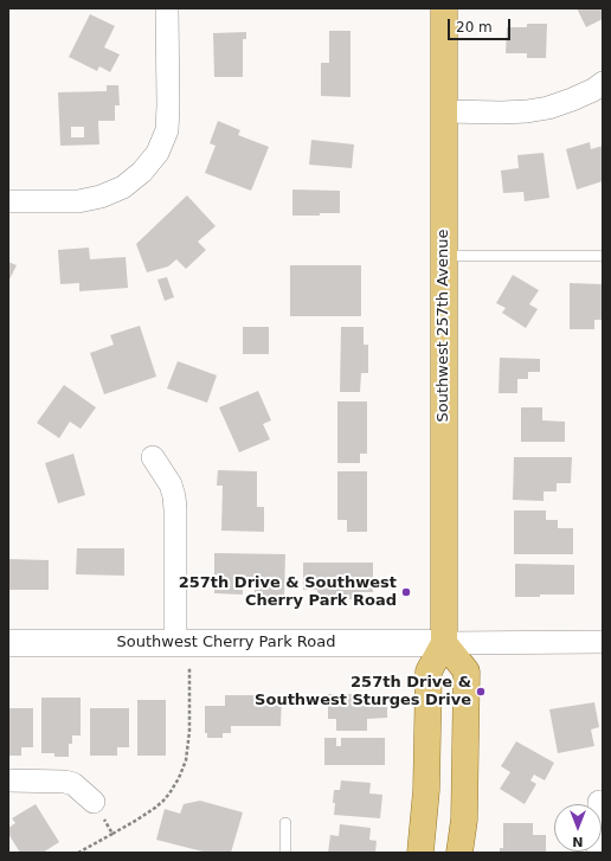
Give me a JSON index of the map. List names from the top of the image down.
{
  "streets": {
    "main road": ["Southwest 257th Avenue"],
    "street": ["Southwest Cherry Park Road"]
  },
  "crossings": [
    ["Southwest 257th Avenue", "Southwest Cherry Park Road"]
  ],
  "places": ["257th Drive & Southwest Cherry Park Road", "257th Drive & Southwest Sturges Drive"],
  "scale_bar": "20 m",
  "north": "bottom"
}
